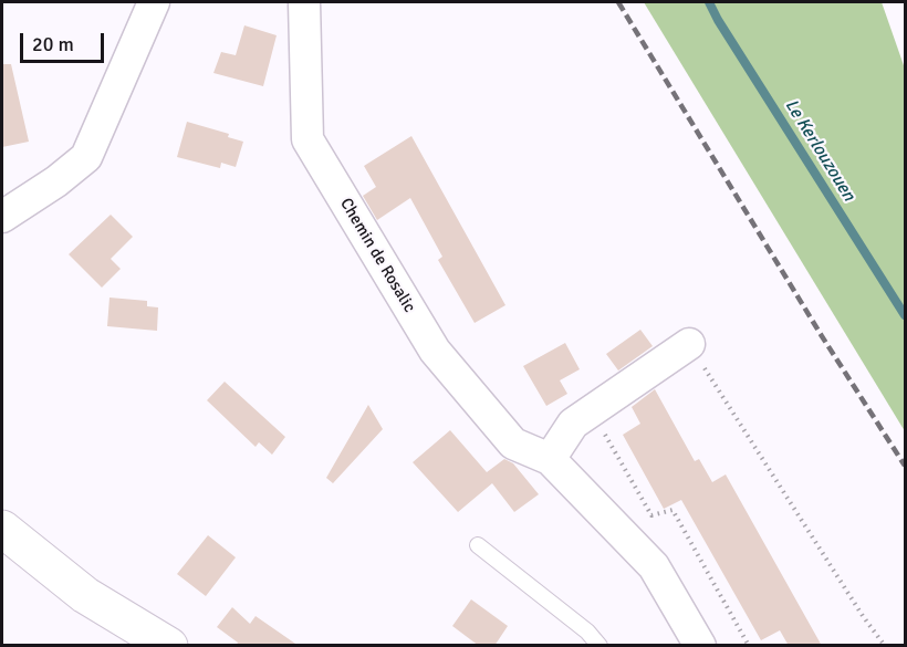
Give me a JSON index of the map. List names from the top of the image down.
{
  "streets": {
    "street": ["Chemin de Rosalic"]
  },
  "water": ["Le Kerlouzouen"],
  "scale_bar": "20 m"
}
